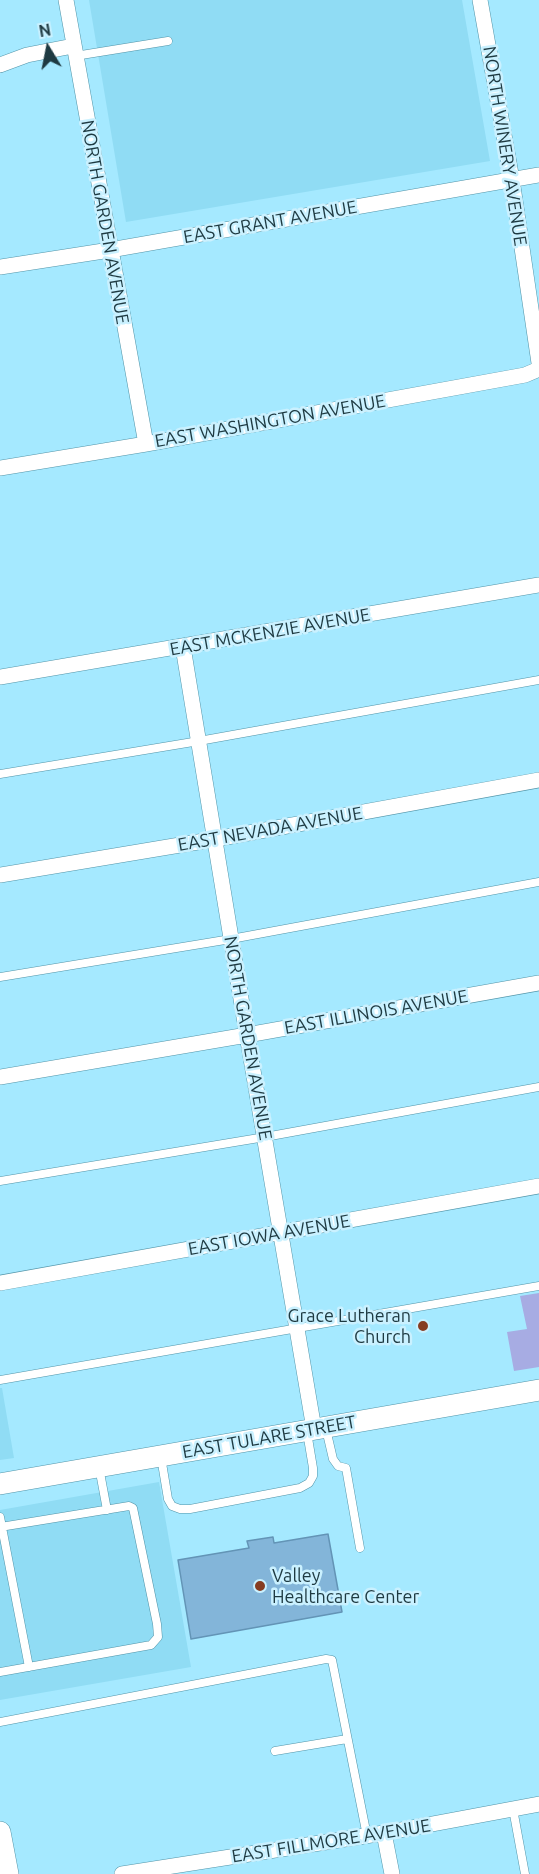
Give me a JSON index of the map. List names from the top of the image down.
{
  "streets": {
    "main road": ["EAST TULARE STREET"],
    "street": [
      "NORTH WINERY AVENUE",
      "NORTH GARDEN AVENUE",
      "EAST GRANT AVENUE",
      "EAST WASHINGTON AVENUE",
      "EAST MCKENZIE AVENUE",
      "EAST NEVADA AVENUE",
      "EAST ILLINOIS AVENUE",
      "EAST IOWA AVENUE",
      "EAST FILLMORE AVENUE"
    ]
  },
  "crossings": [
    ["NORTH WINERY AVENUE", "EAST GRANT AVENUE"],
    ["NORTH GARDEN AVENUE", "EAST GRANT AVENUE"],
    ["NORTH GARDEN AVENUE", "EAST WASHINGTON AVENUE"],
    ["NORTH GARDEN AVENUE", "EAST MCKENZIE AVENUE"],
    ["NORTH GARDEN AVENUE", "EAST NEVADA AVENUE"],
    ["NORTH GARDEN AVENUE", "EAST ILLINOIS AVENUE"],
    ["NORTH GARDEN AVENUE", "EAST IOWA AVENUE"],
    ["NORTH GARDEN AVENUE", "EAST TULARE STREET"]
  ],
  "places": ["Grace Lutheran Church", "Valley Healthcare Center"],
  "north": "top"
}
